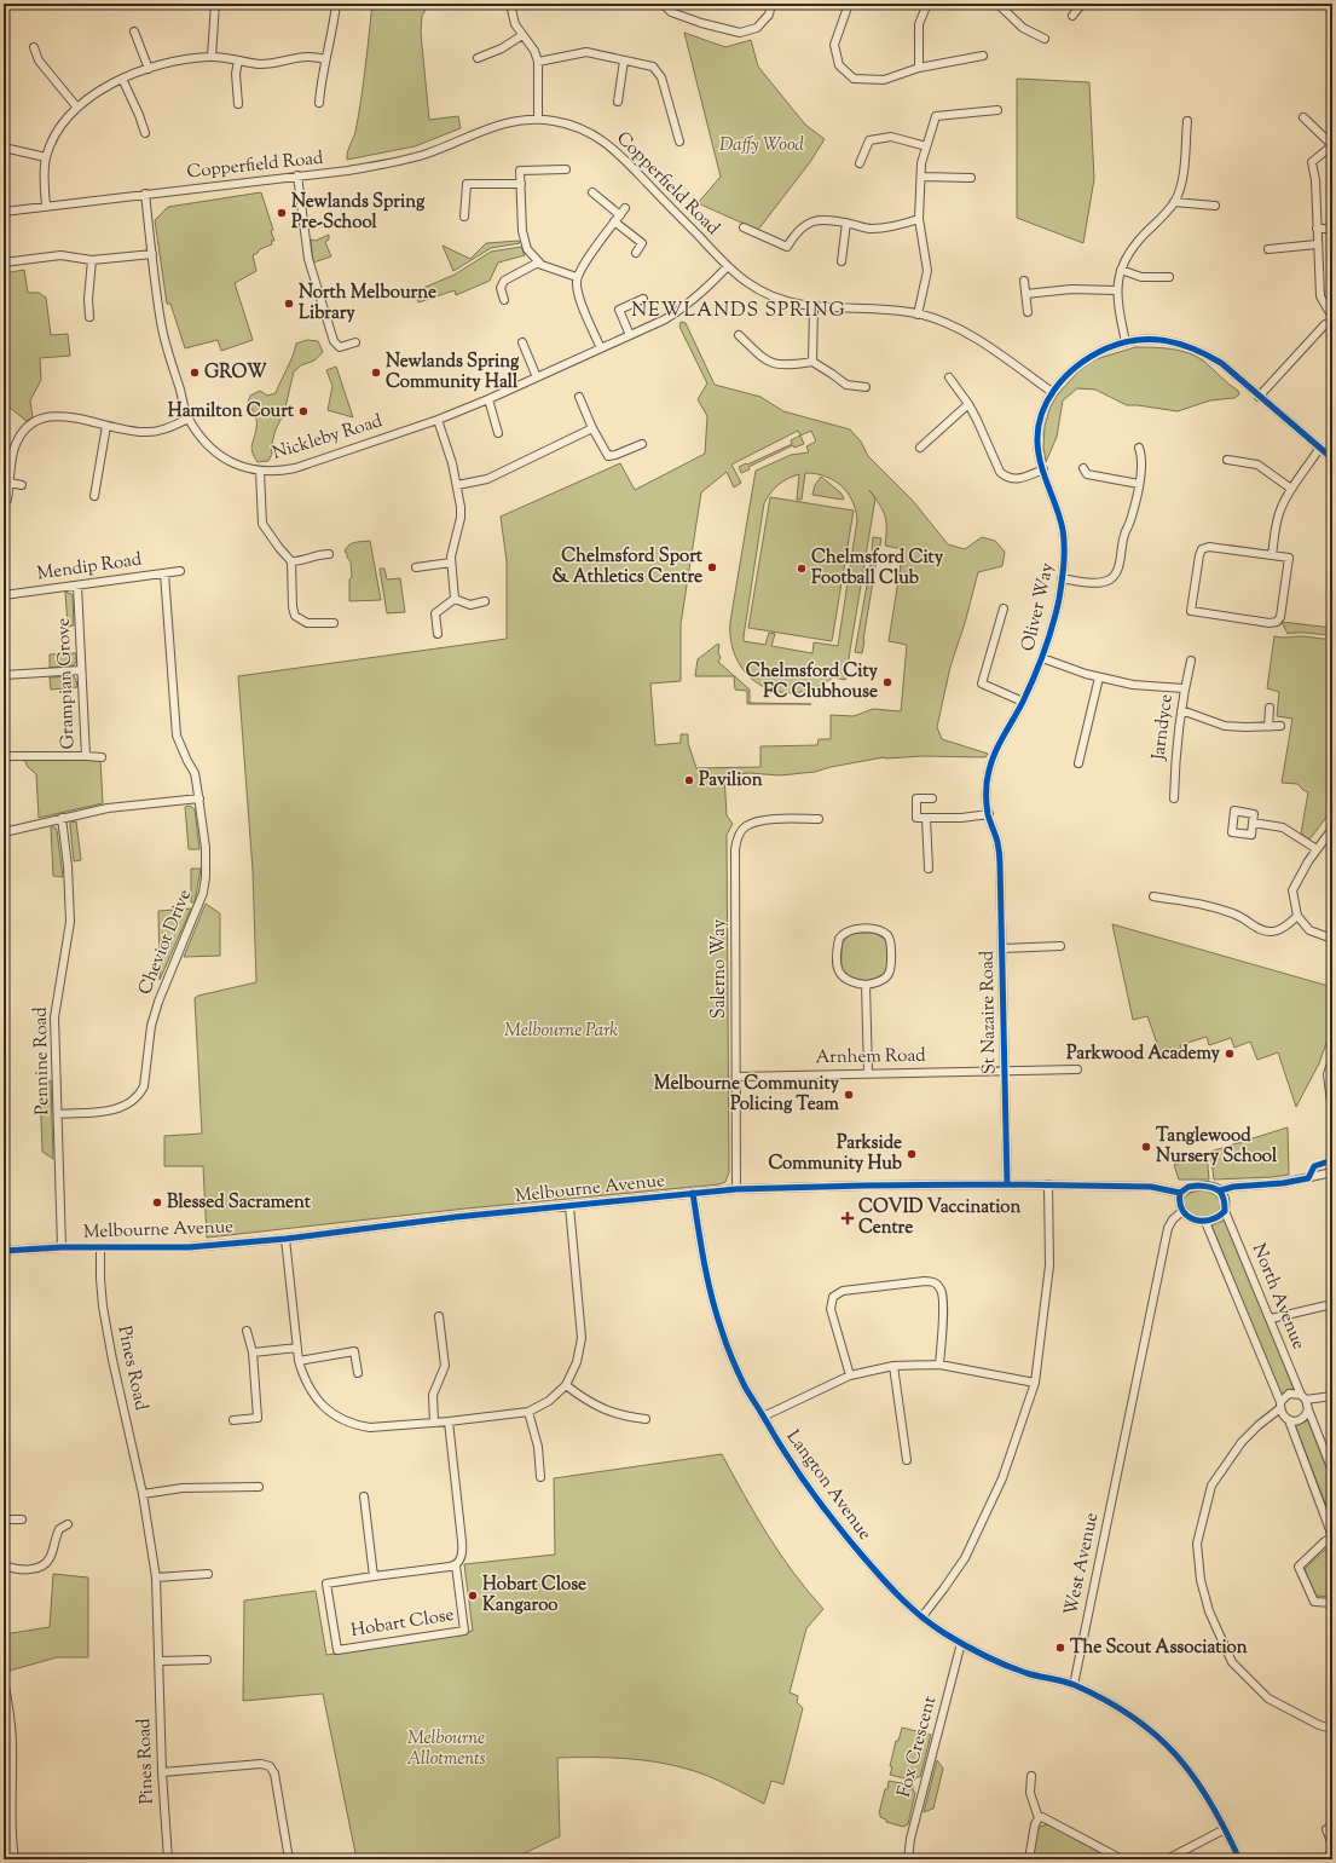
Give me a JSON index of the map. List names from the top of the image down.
{
  "streets": {
    "street": [
      "Copperfield Road",
      "Nickleby Road",
      "Mendip Road",
      "Oliver Way",
      "Grampian Grove",
      "Jarndyce",
      "Cheviot Drive",
      "Salerno Way",
      "St Nazaire Road",
      "Arnhem Road",
      "Pennine Road",
      "Melbourne Avenue",
      "North Avenue",
      "Pines Road",
      "Langton Avenue",
      "West Avenue",
      "Hobart Close",
      "Fox Crescent"
    ]
  },
  "crossings": [
    ["Copperfield Road", "Nickleby Road"],
    ["Copperfield Road", "Oliver Way"],
    ["Mendip Road", "Grampian Grove"],
    ["Mendip Road", "Cheviot Drive"],
    ["Oliver Way", "St Nazaire Road"],
    ["Cheviot Drive", "Pennine Road"],
    ["Salerno Way", "Arnhem Road"],
    ["Salerno Way", "Melbourne Avenue"],
    ["St Nazaire Road", "Arnhem Road"],
    ["St Nazaire Road", "Melbourne Avenue"],
    ["Pennine Road", "Melbourne Avenue"],
    ["Melbourne Avenue", "North Avenue"],
    ["Melbourne Avenue", "Pines Road"],
    ["Melbourne Avenue", "Langton Avenue"],
    ["Melbourne Avenue", "West Avenue"],
    ["North Avenue", "West Avenue"],
    ["Langton Avenue", "West Avenue"],
    ["Langton Avenue", "Fox Crescent"]
  ],
  "districts": ["NEWLANDS SPRING"],
  "parks": ["Daffy Wood", "Melbourne Park", "Melbourne Allotments"],
  "places": {
    "other": [
      "Newlands Spring Pre-School",
      "North Melbourne Library",
      "GROW",
      "Newlands Spring Community Hall",
      "Hamilton Court",
      "Chelmsford Sport & Athletics Centre",
      "Chelmsford City Football Club",
      "Chelmsford City FC Clubhouse",
      "Pavilion",
      "Parkwood Academy",
      "Melbourne Community Policing Team",
      "Tanglewood Nursery School",
      "Parkside Community Hub",
      "Blessed Sacrament",
      "Hobart Close Kangaroo",
      "The Scout Association"
    ],
    "health": ["COVID Vaccination Centre"]
  }
}
